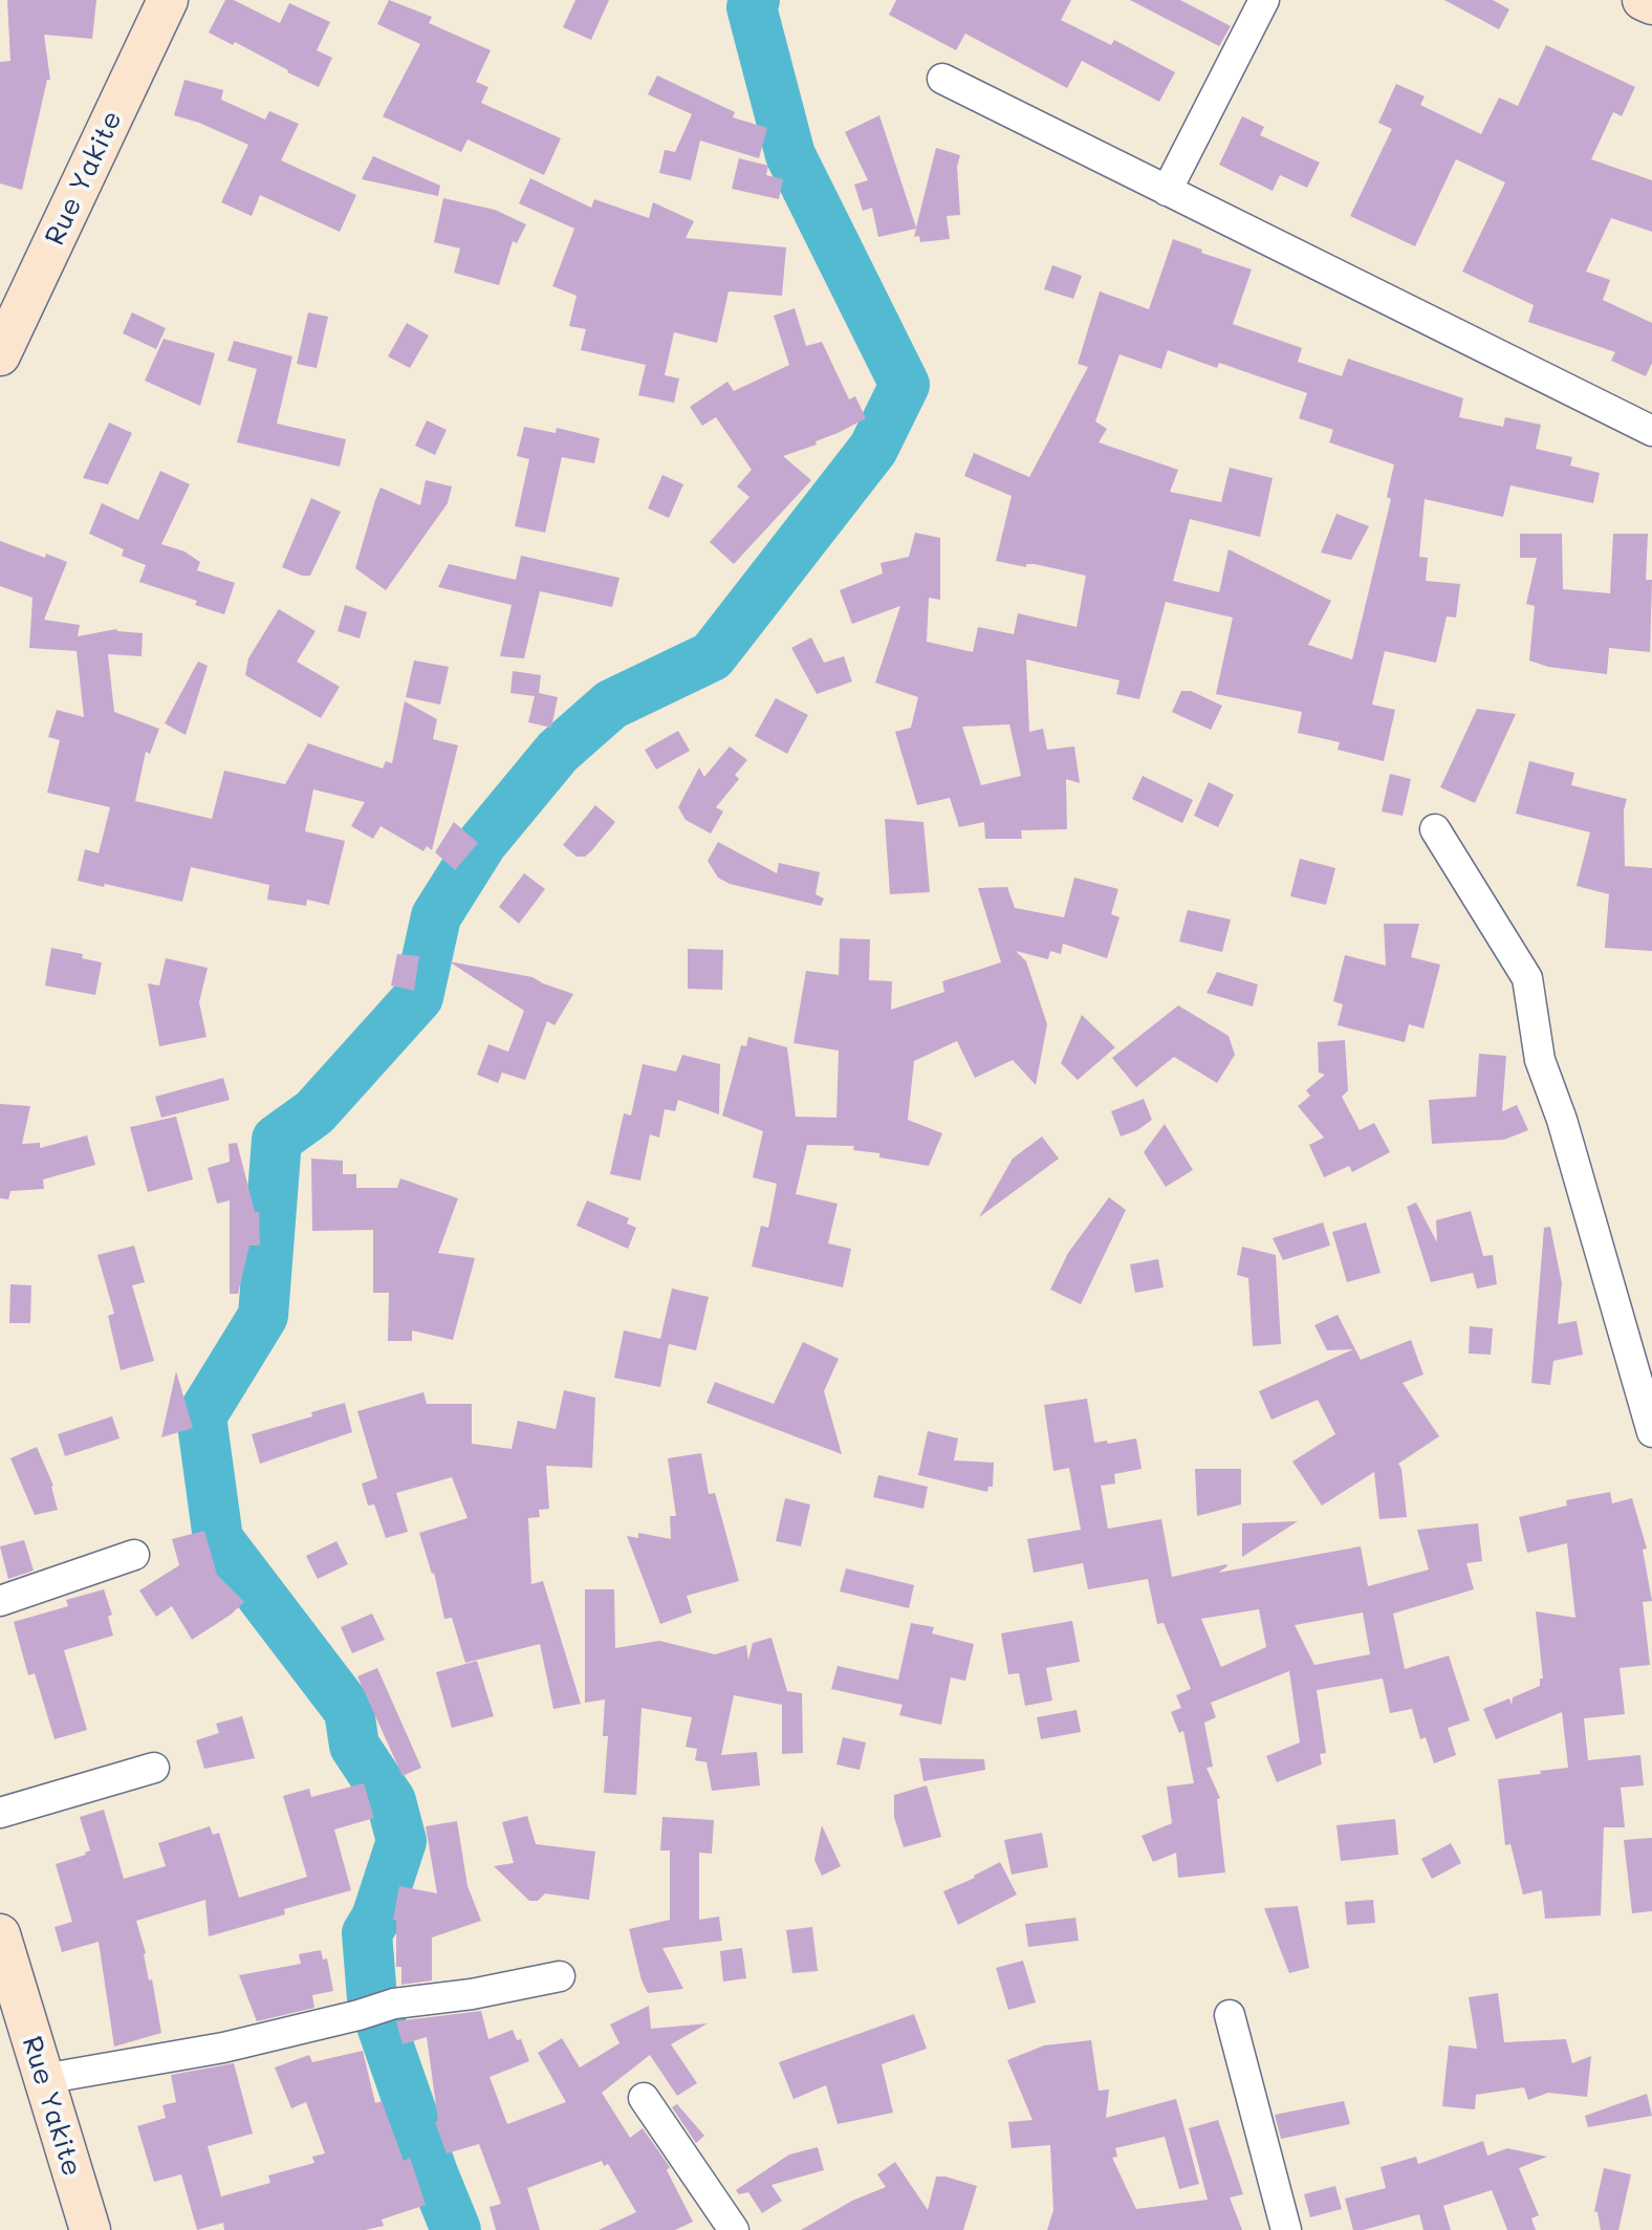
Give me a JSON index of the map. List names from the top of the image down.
{
  "streets": {
    "main road": ["Rue Yakite"]
  }
}
